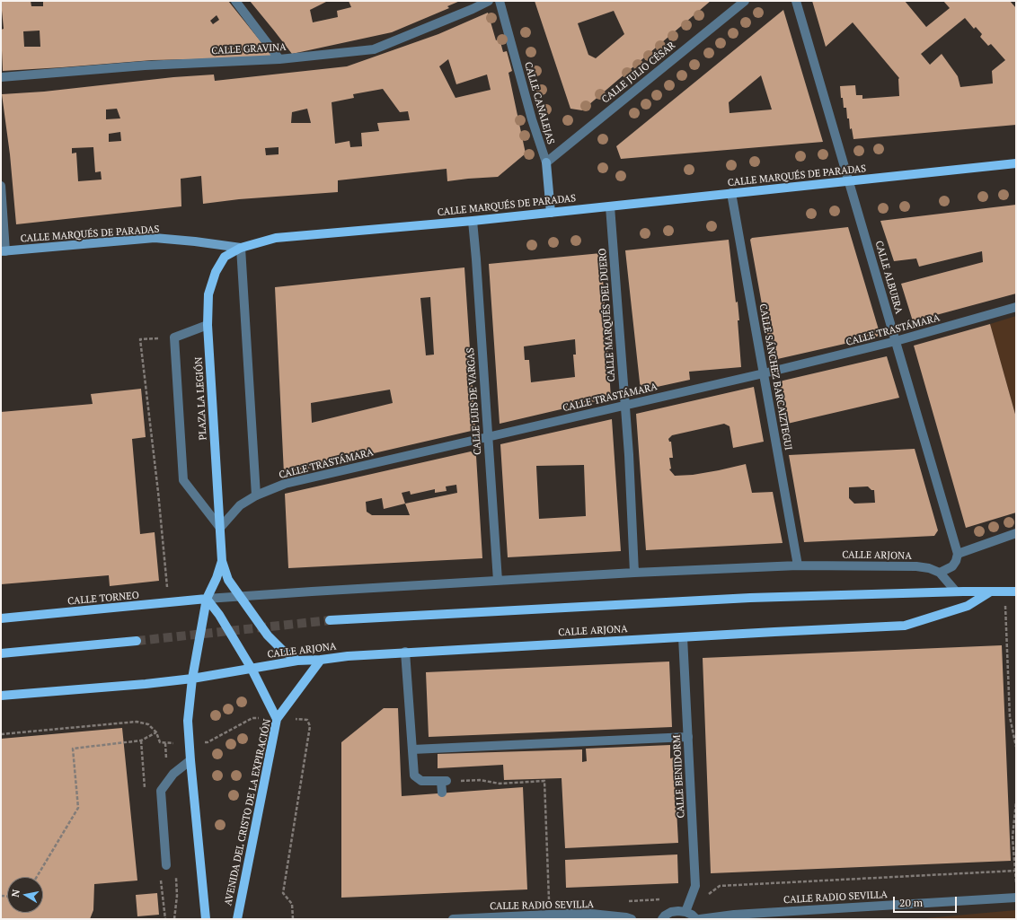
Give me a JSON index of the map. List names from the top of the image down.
{
  "streets": {
    "main road": [
      "CALLE CANALEJAS",
      "CALLE MARQUÉS DE PARADAS",
      "PLAZA LA LEGIÓN",
      "CALLE ARJONA",
      "CALLE TORNEO",
      "AVENIDA DEL CRISTO DE LA EXPIRACIÓN"
    ],
    "street": [
      "CALLE GRAVINA",
      "CALLE JULIO CÉSAR",
      "CALLE ALBUERA",
      "CALLE MARQUÉS DEL DUERO",
      "CALLE TRASTÁMARA",
      "CALLE SÁNCHEZ BARCAIZTEGUI",
      "CALLE LUIS DE VARGAS",
      "CALLE BENIDORM",
      "CALLE RADIO SEVILLA"
    ]
  },
  "crossings": [
    ["CALLE JULIO CÉSAR", "CALLE CANALEJAS"],
    ["CALLE CANALEJAS", "CALLE MARQUÉS DE PARADAS"],
    ["CALLE MARQUÉS DE PARADAS", "CALLE ALBUERA"],
    ["CALLE MARQUÉS DE PARADAS", "CALLE MARQUÉS DEL DUERO"],
    ["CALLE MARQUÉS DE PARADAS", "CALLE SÁNCHEZ BARCAIZTEGUI"],
    ["CALLE MARQUÉS DE PARADAS", "PLAZA LA LEGIÓN"],
    ["CALLE MARQUÉS DE PARADAS", "CALLE LUIS DE VARGAS"],
    ["CALLE ALBUERA", "CALLE TRASTÁMARA"],
    ["CALLE MARQUÉS DEL DUERO", "CALLE TRASTÁMARA"],
    ["CALLE MARQUÉS DEL DUERO", "CALLE ARJONA"],
    ["CALLE TRASTÁMARA", "CALLE SÁNCHEZ BARCAIZTEGUI"],
    ["CALLE TRASTÁMARA", "PLAZA LA LEGIÓN"],
    ["CALLE TRASTÁMARA", "CALLE LUIS DE VARGAS"],
    ["CALLE SÁNCHEZ BARCAIZTEGUI", "CALLE ARJONA"],
    ["CALLE LUIS DE VARGAS", "CALLE ARJONA"],
    ["CALLE ARJONA", "CALLE TORNEO"],
    ["CALLE ARJONA", "CALLE BENIDORM"],
    ["CALLE ARJONA", "AVENIDA DEL CRISTO DE LA EXPIRACIÓN"]
  ],
  "scale_bar": "20 m",
  "north": "left"
}
